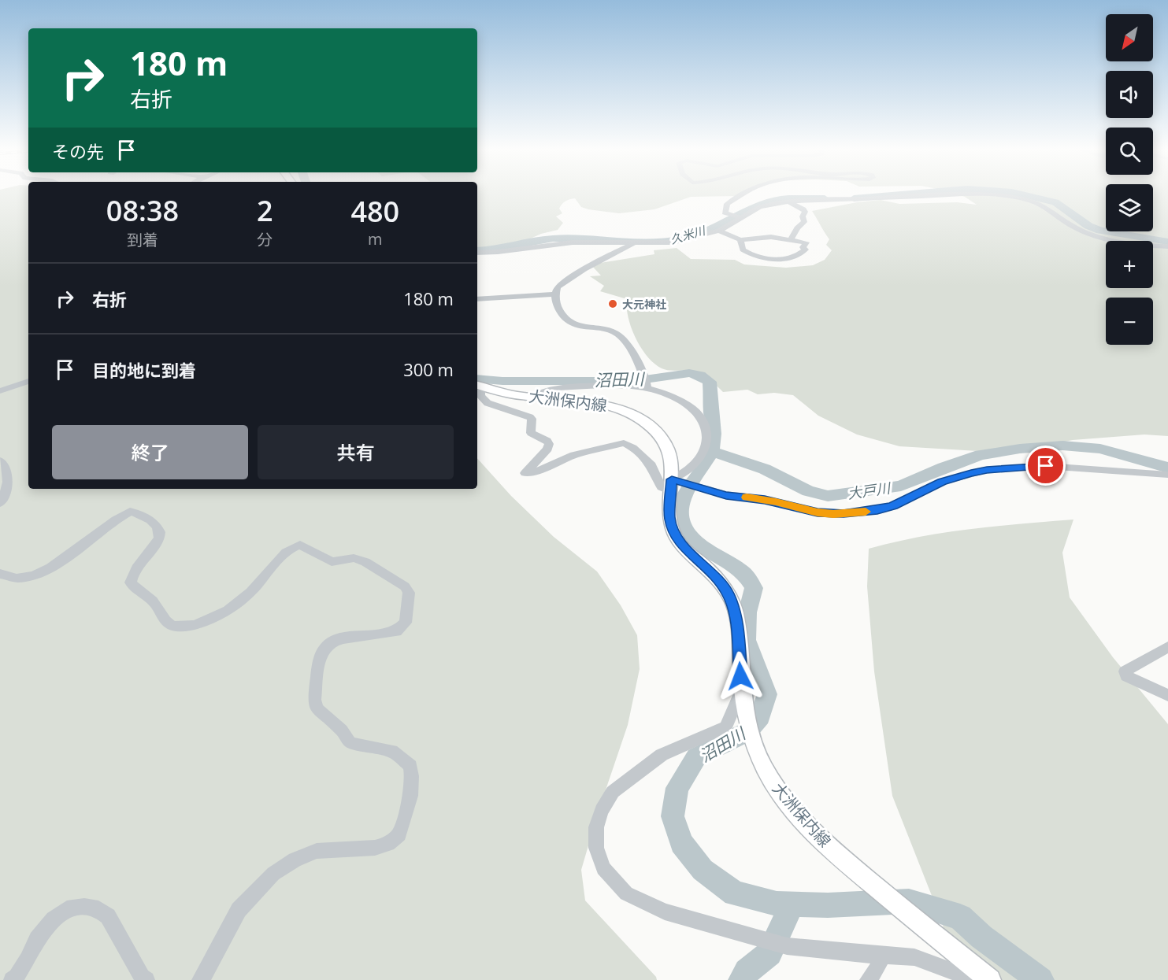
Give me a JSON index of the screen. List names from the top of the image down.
{
  "streets": {
    "main road": ["大洲保内線"]
  },
  "water": ["久米川", "沼田川", "大戸川"],
  "places": ["大元神社"],
  "north": "bottom left",
  "page": {
    "map_buttons": ["+", "−"],
    "turn": ["180 m", "右折"],
    "then": "その先",
    "eta": [
      "08:38",
      "到着",
      "2",
      "分",
      "480",
      "m"
    ],
    "list": [
      {
        "name": "右折",
        "value": "180 m"
      },
      {
        "name": "目的地に到着",
        "value": "300 m"
      }
    ],
    "buttons": ["終了", "共有"]
  }
}
